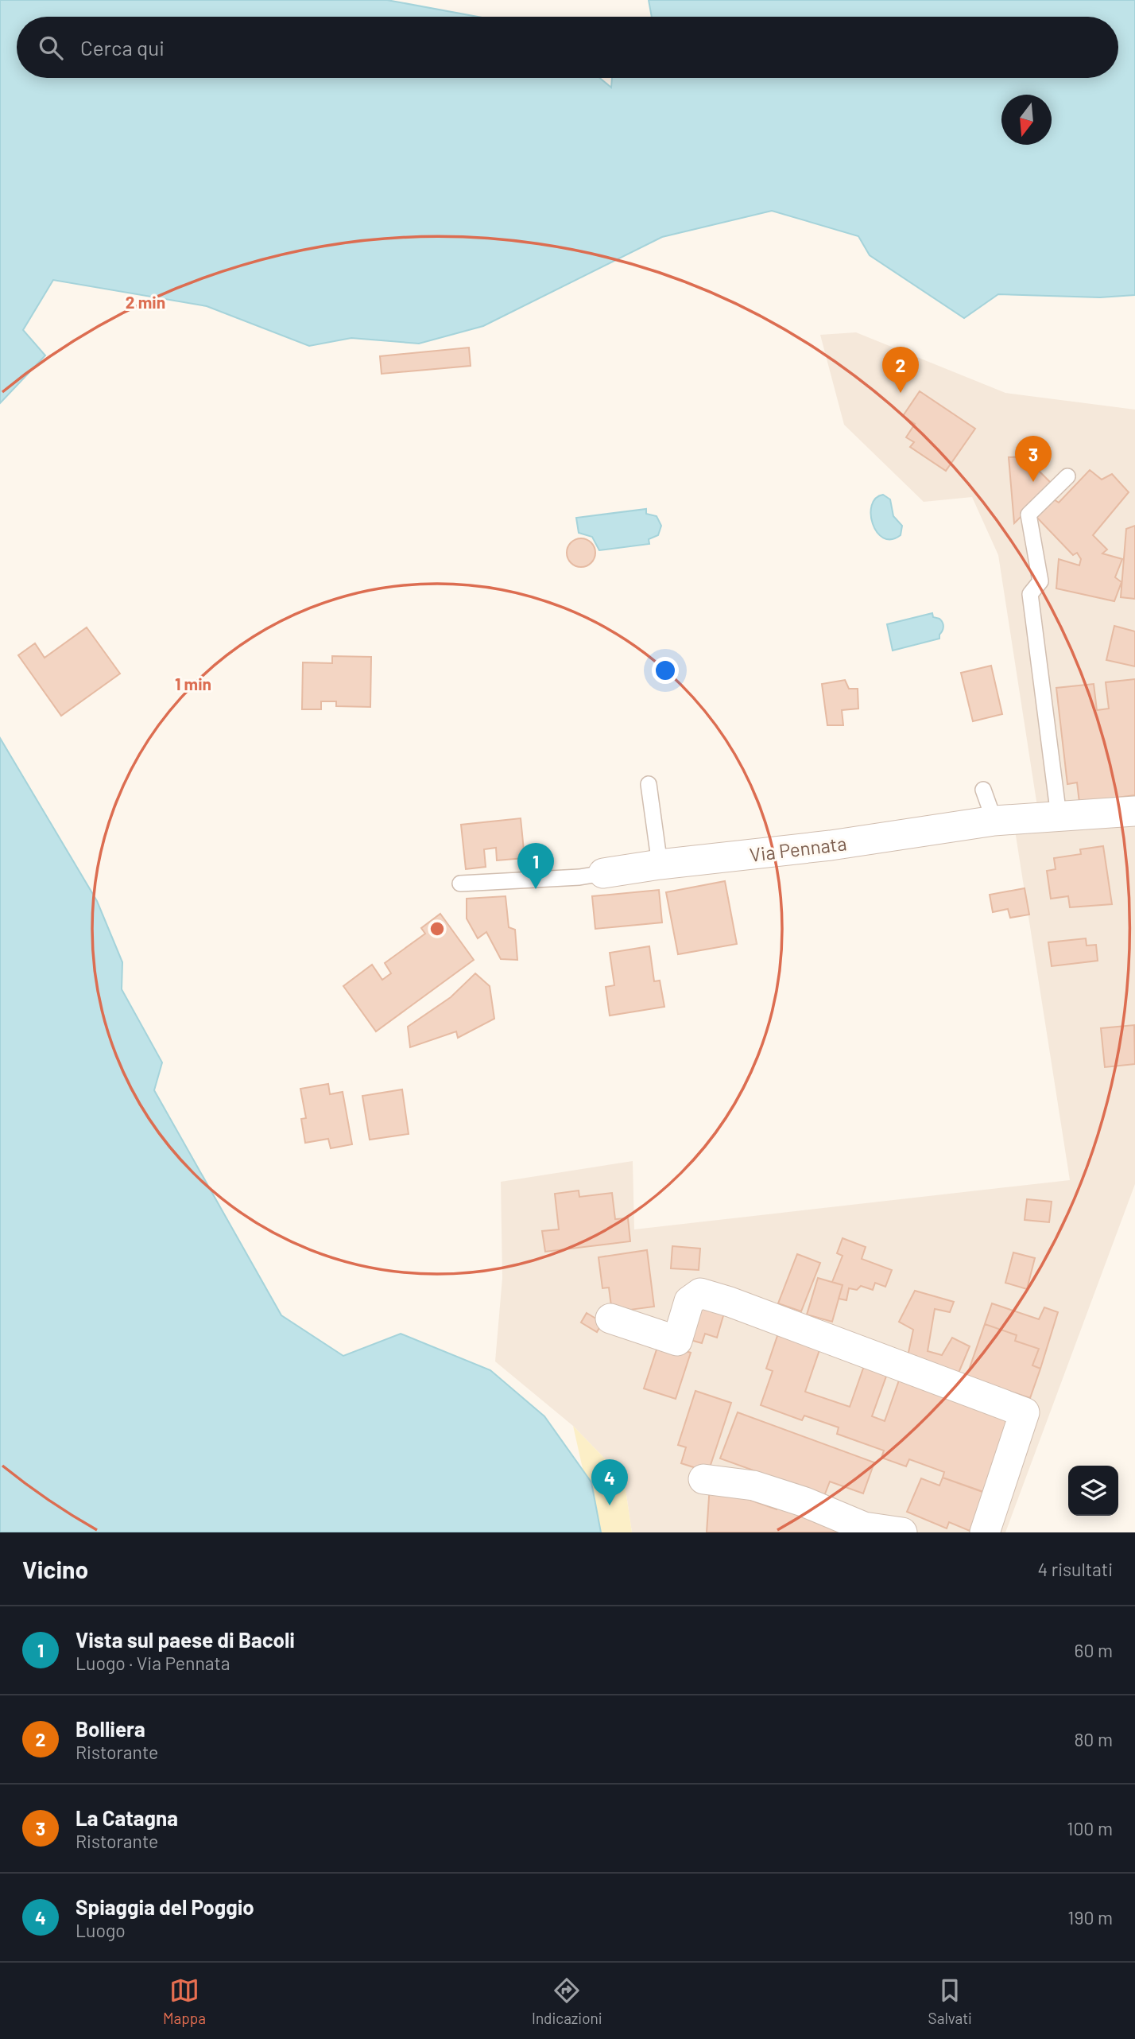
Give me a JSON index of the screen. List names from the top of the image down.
{
  "streets": {
    "street": ["Via Pennata"]
  },
  "north": "bottom",
  "page": {
    "search": "Cerca qui",
    "pins": [
      "2",
      "3",
      "1",
      "4"
    ],
    "heading": ["Vicino", "4 risultati"],
    "list": [
      {
        "mark": "1",
        "name": "Vista sul paese di Bacoli",
        "note": "Luogo · Via Pennata",
        "value": "60 m"
      },
      {
        "mark": "2",
        "name": "Bolliera",
        "note": "Ristorante",
        "value": "80 m"
      },
      {
        "mark": "3",
        "name": "La Catagna",
        "note": "Ristorante",
        "value": "100 m"
      },
      {
        "mark": "4",
        "name": "Spiaggia del Poggio",
        "note": "Luogo",
        "value": "190 m"
      }
    ],
    "nav": ["Mappa", "Indicazioni", "Salvati"]
  },
  "rings": ["2 min", "1 min"]
}
